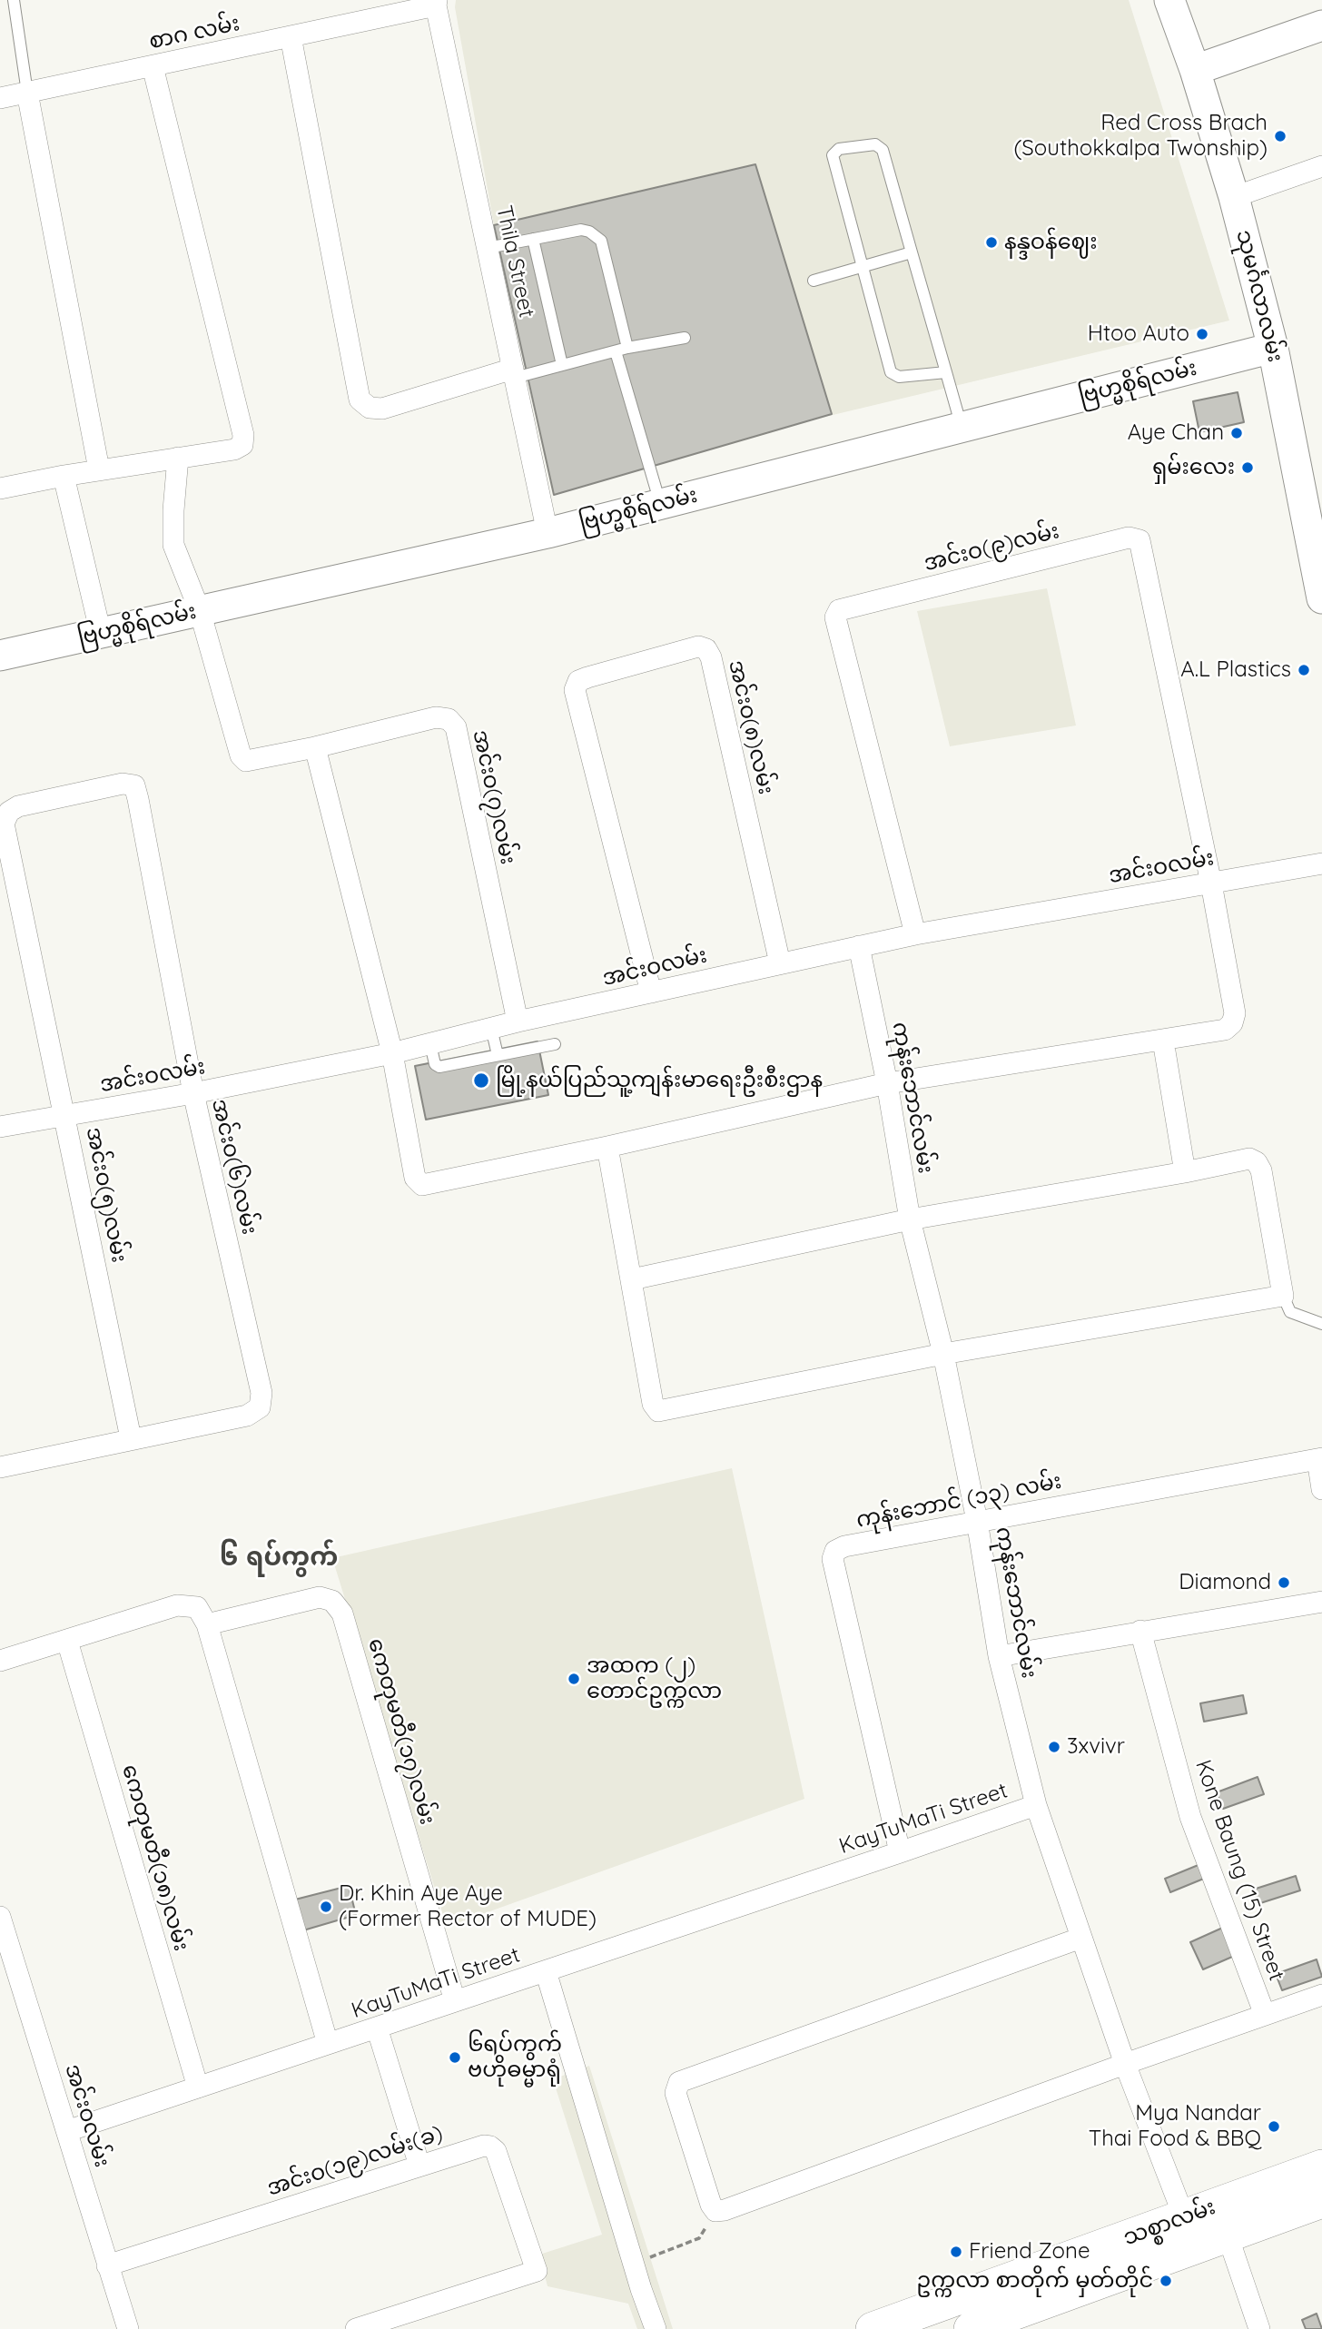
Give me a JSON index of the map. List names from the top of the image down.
{
  "streets": {
    "main road": ["သုမင်္ဂလာလမ်း", "ဗြဟ္မစိုရ်လမ်း", "သစ္စာလမ်း"],
    "street": [
      "စာဂ လမ်း",
      "Thila Street",
      "အင်းဝ(၉)လမ်း",
      "အင်းဝ(၈)လမ်း",
      "အင်းဝ(၇)လမ်း",
      "အင်းဝလမ်း",
      "ကုန်းဘောင်လမ်း",
      "အင်းဝ(၆)လမ်း",
      "အင်းဝ(၅)လမ်း",
      "ကုန်းဘောင် (၁၃) လမ်း",
      "ကေတုမတီ(၁၇)လမ်း",
      "KayTuMaTi Street",
      "ကေတုမတီ(၁၈)လမ်း",
      "Kone Baung (15) Street",
      "အင်းဝ(၁၉)လမ်း(ခ)"
    ]
  },
  "crossings": [
    ["စာဂ လမ်း", "Thila Street"],
    ["Thila Street", "ဗြဟ္မစိုရ်လမ်း"],
    ["သုမင်္ဂလာလမ်း", "ဗြဟ္မစိုရ်လမ်း"],
    ["ဗြဟ္မစိုရ်လမ်း", "အင်းဝ(၇)လမ်း"],
    ["အင်းဝ(၉)လမ်း", "အင်းဝလမ်း"],
    ["အင်းဝ(၈)လမ်း", "အင်းဝလမ်း"],
    ["အင်းဝ(၇)လမ်း", "အင်းဝလမ်း"],
    ["အင်းဝလမ်း", "ကုန်းဘောင်လမ်း"],
    ["အင်းဝလမ်း", "အင်းဝ(၆)လမ်း"],
    ["အင်းဝလမ်း", "အင်းဝ(၅)လမ်း"],
    ["အင်းဝလမ်း", "KayTuMaTi Street"],
    ["အင်းဝလမ်း", "အင်းဝ(၁၉)လမ်း(ခ)"],
    ["ကုန်းဘောင်လမ်း", "ကုန်းဘောင် (၁၃) လမ်း"],
    ["ကုန်းဘောင်လမ်း", "KayTuMaTi Street"],
    ["ကုန်းဘောင်လမ်း", "သစ္စာလမ်း"],
    ["အင်းဝ(၆)လမ်း", "အင်းဝ(၅)လမ်း"],
    ["ကုန်းဘောင် (၁၃) လမ်း", "KayTuMaTi Street"],
    ["ကေတုမတီ(၁၇)လမ်း", "KayTuMaTi Street"],
    ["KayTuMaTi Street", "ကေတုမတီ(၁၈)လမ်း"]
  ],
  "districts": ["၆ ရပ်ကွက်"],
  "places": [
    "Red Cross Brach (Southokkalpa Twonship)",
    "နန္ဒဝန်ဈေး",
    "Htoo Auto",
    "Aye Chan",
    "ရှမ်းလေး",
    "A.L Plastics",
    "မြို့နယ်ပြည်သူ့ကျန်းမာရေးဦးစီးဌာန",
    "Diamond",
    "အထက (၂) တောင်ဥက္ကလာ",
    "3xvivr",
    "Dr. Khin Aye Aye (Former Rector of MUDE)",
    "၆ရပ်ကွက် ဗဟိုဓမ္မာရုံ",
    "Mya Nandar Thai Food & BBQ",
    "Friend Zone",
    "ဥက္ကလာ စာတိုက် မှတ်တိုင်"
  ]
}
